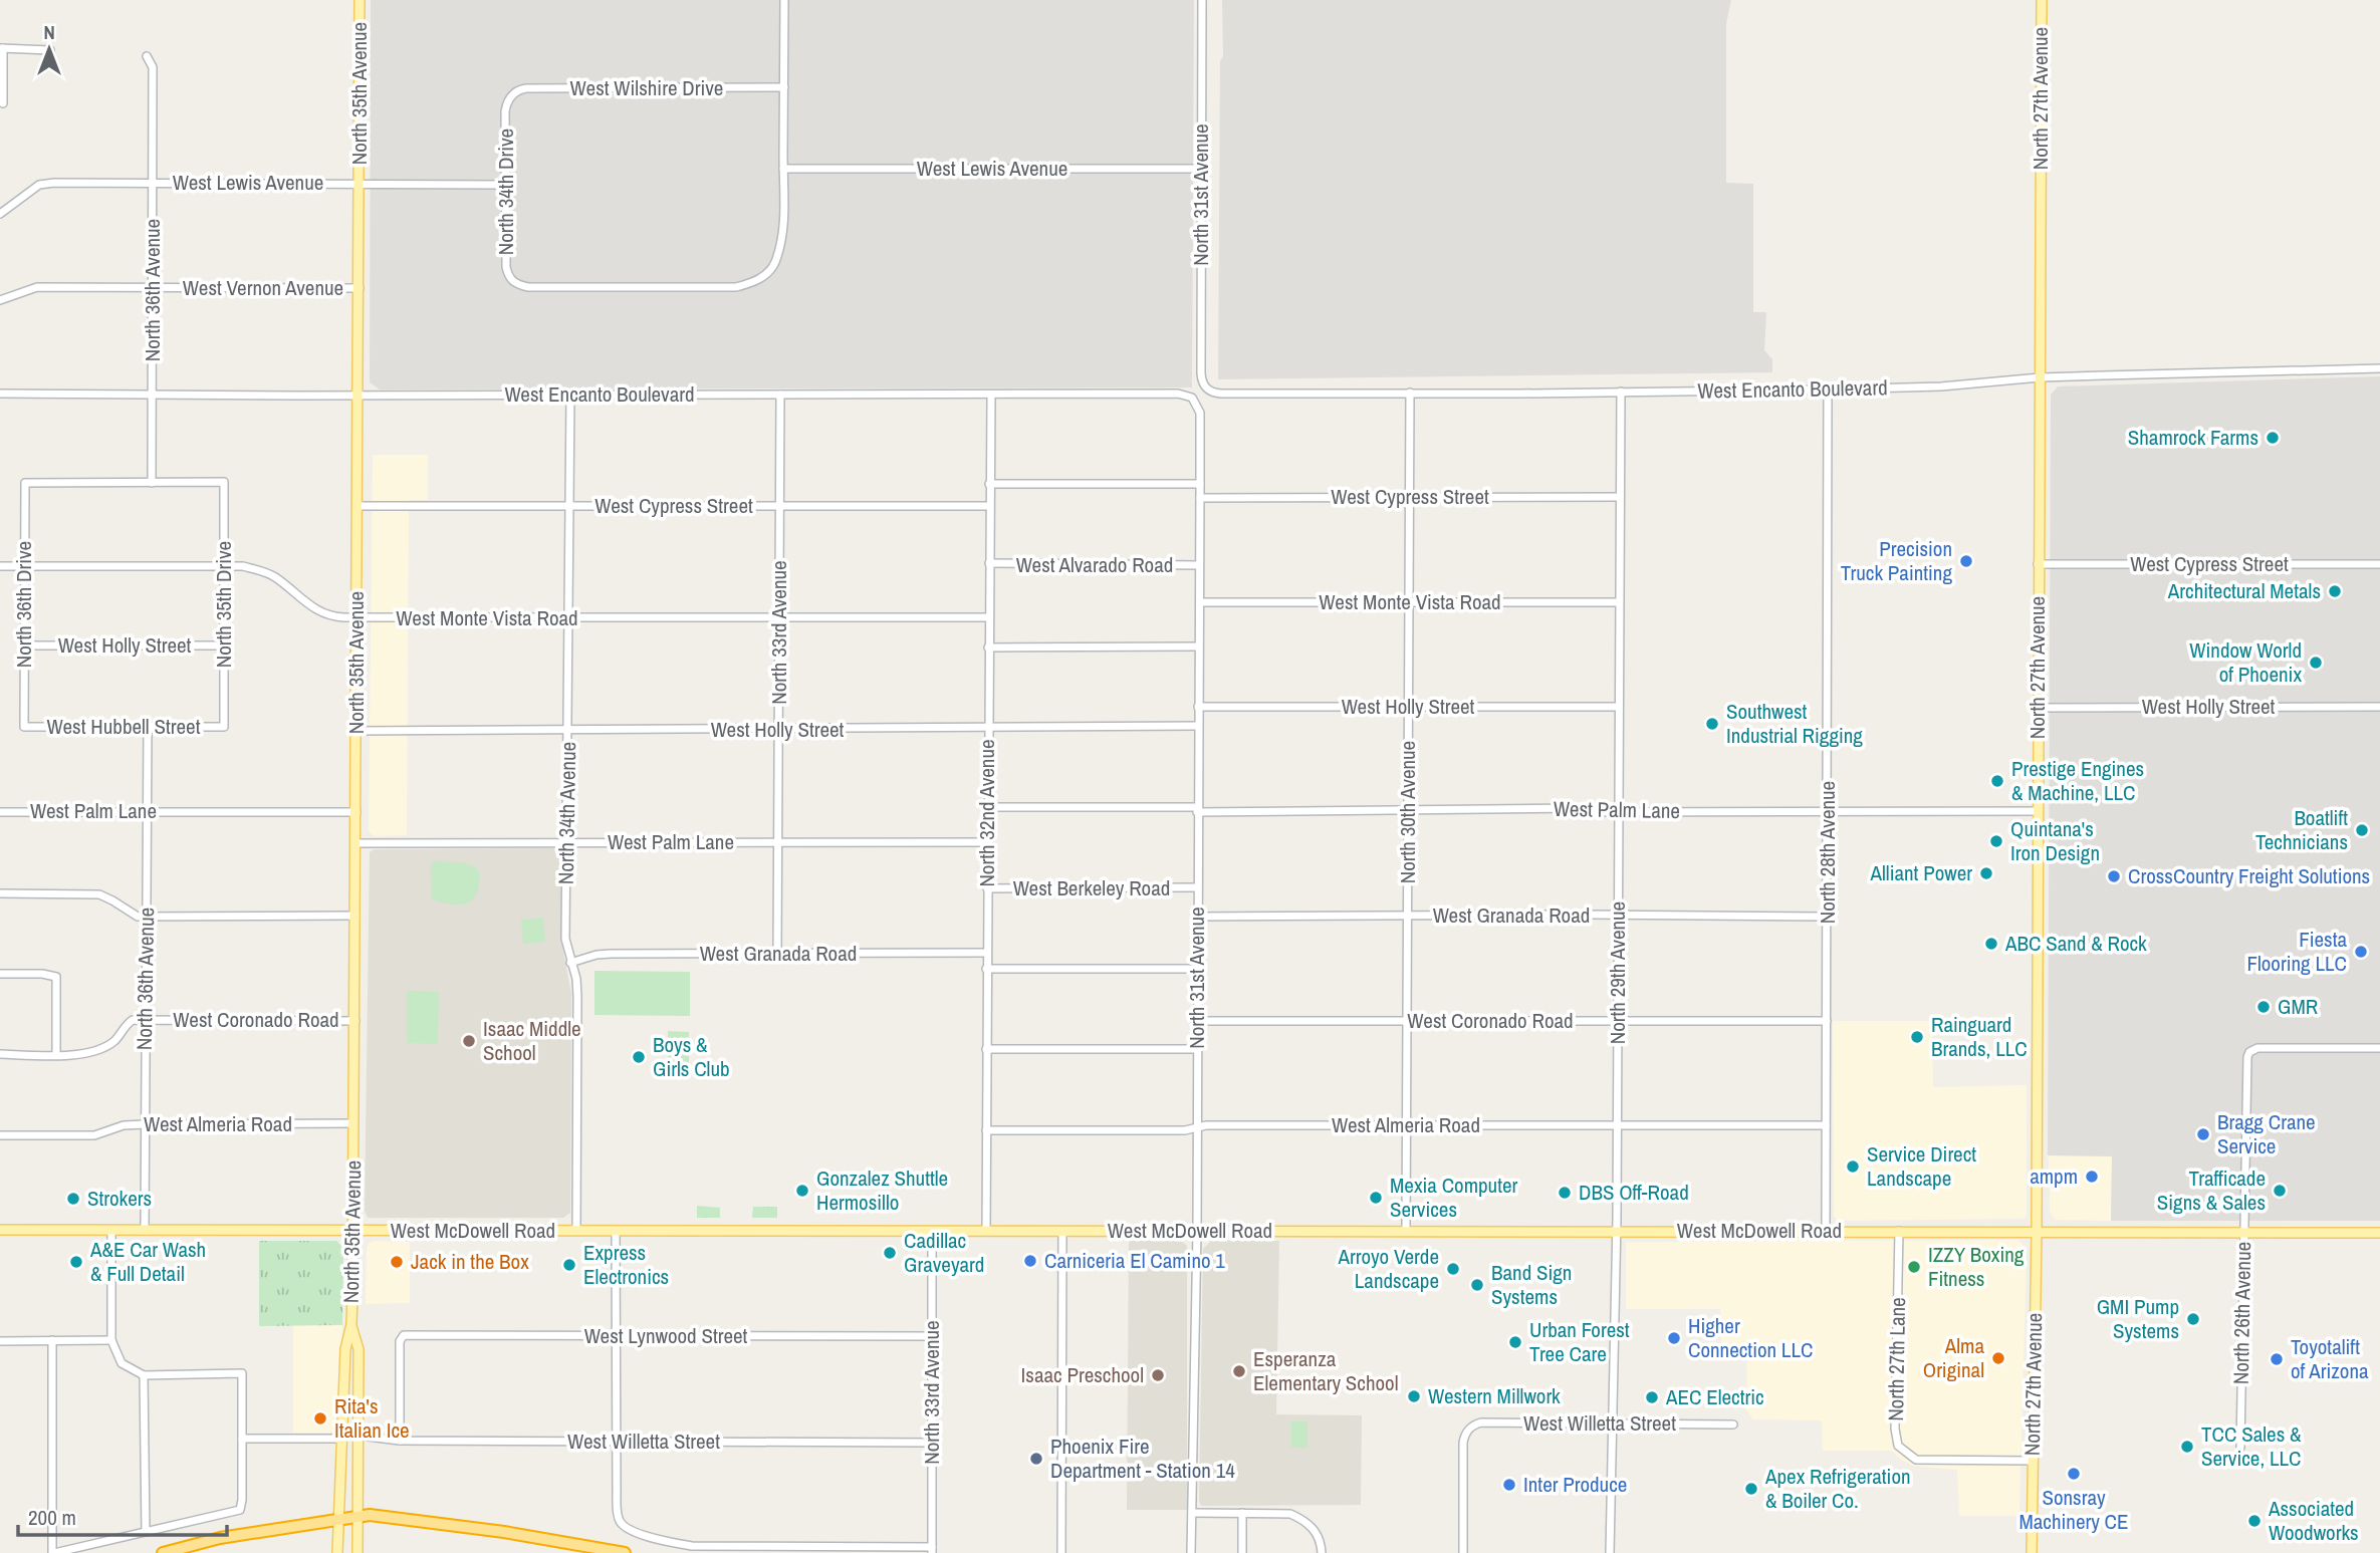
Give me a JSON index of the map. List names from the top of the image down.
{
  "streets": {
    "main road": ["North 35th Avenue", "North 27th Avenue", "West McDowell Road"],
    "street": [
      "West Wilshire Drive",
      "West Lewis Avenue",
      "North 34th Drive",
      "North 31st Avenue",
      "West Vernon Avenue",
      "North 36th Avenue",
      "West Encanto Boulevard",
      "West Cypress Street",
      "West Alvarado Road",
      "West Monte Vista Road",
      "North 36th Drive",
      "North 35th Drive",
      "North 33rd Avenue",
      "West Holly Street",
      "West Hubbell Street",
      "West Palm Lane",
      "North 30th Avenue",
      "North 34th Avenue",
      "North 32nd Avenue",
      "North 28th Avenue",
      "West Berkeley Road",
      "West Granada Road",
      "North 29th Avenue",
      "West Coronado Road",
      "West Almeria Road",
      "North 26th Avenue",
      "West Lynwood Street",
      "North 27th Lane",
      "West Willetta Street"
    ]
  },
  "crossings": [
    ["West Wilshire Drive", "North 34th Drive"],
    ["North 35th Avenue", "West Lewis Avenue"],
    ["North 35th Avenue", "West Vernon Avenue"],
    ["North 35th Avenue", "West Encanto Boulevard"],
    ["North 35th Avenue", "West Cypress Street"],
    ["North 35th Avenue", "West Monte Vista Road"],
    ["North 35th Avenue", "West Holly Street"],
    ["North 35th Avenue", "West Palm Lane"],
    ["North 35th Avenue", "West Coronado Road"],
    ["North 35th Avenue", "West Almeria Road"],
    ["North 35th Avenue", "West McDowell Road"],
    ["North 35th Avenue", "West Willetta Street"],
    ["North 27th Avenue", "West Encanto Boulevard"],
    ["North 27th Avenue", "West Cypress Street"],
    ["North 27th Avenue", "West Holly Street"],
    ["North 27th Avenue", "West Palm Lane"],
    ["North 27th Avenue", "West McDowell Road"],
    ["North 27th Avenue", "North 27th Lane"],
    ["West Lewis Avenue", "North 34th Drive"],
    ["West Lewis Avenue", "North 31st Avenue"],
    ["West Lewis Avenue", "North 36th Avenue"],
    ["North 31st Avenue", "West Encanto Boulevard"],
    ["North 31st Avenue", "West Cypress Street"],
    ["North 31st Avenue", "West Alvarado Road"],
    ["North 31st Avenue", "West Monte Vista Road"],
    ["North 31st Avenue", "West Holly Street"],
    ["North 31st Avenue", "West Palm Lane"],
    ["North 31st Avenue", "West Berkeley Road"],
    ["North 31st Avenue", "West Granada Road"],
    ["North 31st Avenue", "West Coronado Road"],
    ["North 31st Avenue", "West Almeria Road"],
    ["North 31st Avenue", "West McDowell Road"],
    ["West Vernon Avenue", "North 36th Avenue"],
    ["North 36th Avenue", "West Encanto Boulevard"],
    ["North 36th Avenue", "North 36th Drive"],
    ["North 36th Avenue", "North 35th Drive"],
    ["North 36th Avenue", "West Hubbell Street"],
    ["North 36th Avenue", "West Palm Lane"],
    ["North 36th Avenue", "West Coronado Road"],
    ["North 36th Avenue", "West Almeria Road"],
    ["North 36th Avenue", "West McDowell Road"],
    ["West Encanto Boulevard", "North 33rd Avenue"],
    ["West Encanto Boulevard", "North 30th Avenue"],
    ["West Encanto Boulevard", "North 34th Avenue"],
    ["West Encanto Boulevard", "North 32nd Avenue"],
    ["West Encanto Boulevard", "North 28th Avenue"],
    ["West Encanto Boulevard", "North 29th Avenue"],
    ["West Cypress Street", "North 33rd Avenue"],
    ["West Cypress Street", "North 30th Avenue"],
    ["West Cypress Street", "North 34th Avenue"],
    ["West Cypress Street", "North 32nd Avenue"],
    ["West Cypress Street", "North 29th Avenue"],
    ["West Alvarado Road", "North 32nd Avenue"],
    ["West Monte Vista Road", "North 36th Drive"],
    ["West Monte Vista Road", "North 35th Drive"],
    ["West Monte Vista Road", "North 33rd Avenue"],
    ["West Monte Vista Road", "North 30th Avenue"],
    ["West Monte Vista Road", "North 34th Avenue"],
    ["West Monte Vista Road", "North 32nd Avenue"],
    ["West Monte Vista Road", "North 29th Avenue"],
    ["North 36th Drive", "North 35th Drive"],
    ["North 36th Drive", "West Holly Street"],
    ["North 36th Drive", "West Hubbell Street"],
    ["North 35th Drive", "West Holly Street"],
    ["North 35th Drive", "West Hubbell Street"],
    ["North 33rd Avenue", "West Holly Street"],
    ["North 33rd Avenue", "West Palm Lane"],
    ["North 33rd Avenue", "West Granada Road"],
    ["North 33rd Avenue", "West McDowell Road"],
    ["North 33rd Avenue", "West Lynwood Street"],
    ["North 33rd Avenue", "West Willetta Street"],
    ["West Holly Street", "North 30th Avenue"],
    ["West Holly Street", "North 34th Avenue"],
    ["West Holly Street", "North 32nd Avenue"],
    ["West Holly Street", "North 29th Avenue"],
    ["West Palm Lane", "North 30th Avenue"],
    ["West Palm Lane", "North 34th Avenue"],
    ["West Palm Lane", "North 32nd Avenue"],
    ["West Palm Lane", "North 28th Avenue"],
    ["West Palm Lane", "North 29th Avenue"],
    ["North 30th Avenue", "West Granada Road"],
    ["North 30th Avenue", "West Coronado Road"],
    ["North 30th Avenue", "West Almeria Road"],
    ["North 30th Avenue", "West McDowell Road"],
    ["North 34th Avenue", "West Granada Road"],
    ["North 34th Avenue", "West McDowell Road"],
    ["North 32nd Avenue", "West Berkeley Road"],
    ["North 32nd Avenue", "West Granada Road"],
    ["North 32nd Avenue", "West Almeria Road"],
    ["North 32nd Avenue", "West McDowell Road"],
    ["North 28th Avenue", "West Granada Road"],
    ["North 28th Avenue", "West Coronado Road"],
    ["North 28th Avenue", "West Almeria Road"],
    ["North 28th Avenue", "West McDowell Road"],
    ["West Granada Road", "North 29th Avenue"],
    ["North 29th Avenue", "West Coronado Road"],
    ["North 29th Avenue", "West Almeria Road"],
    ["North 29th Avenue", "West McDowell Road"],
    ["North 29th Avenue", "West Willetta Street"],
    ["West McDowell Road", "North 26th Avenue"],
    ["West McDowell Road", "North 27th Lane"],
    ["West Lynwood Street", "West Willetta Street"]
  ],
  "places": [
    "Shamrock Farms",
    "Precision Truck Painting",
    "Architectural Metals",
    "Window World of Phoenix",
    "Southwest Industrial Rigging",
    "Prestige Engines & Machine, LLC",
    "Boatlift Technicians",
    "Quintana's Iron Design",
    "Alliant Power",
    "CrossCountry Freight Solutions",
    "ABC Sand & Rock",
    "Fiesta Flooring LLC",
    "GMR",
    "Rainguard Brands, LLC",
    "Isaac Middle School",
    "Boys & Girls Club",
    "Bragg Crane Service",
    "Service Direct Landscape",
    "ampm",
    "Gonzalez Shuttle Hermosillo",
    "Trafficade Signs & Sales",
    "DBS Off-Road",
    "Mexia Computer Services",
    "Strokers",
    "Cadillac Graveyard",
    "Carniceria El Camino 1",
    "A&E Car Wash & Full Detail",
    "Jack in the Box",
    "Express Electronics",
    "IZZY Boxing Fitness",
    "Arroyo Verde Landscape",
    "Band Sign Systems",
    "GMI Pump Systems",
    "Higher Connection LLC",
    "Urban Forest Tree Care",
    "Alma Original",
    "Toyotalift of Arizona",
    "Esperanza Elementary School",
    "Isaac Preschool",
    "Western Millwork",
    "AEC Electric",
    "Rita's Italian Ice",
    "TCC Sales & Service, LLC",
    "Phoenix Fire Department - Station 14",
    "Sonsray Machinery CE",
    "Inter Produce",
    "Apex Refrigeration & Boiler Co.",
    "Associated Woodworks"
  ],
  "scale_bar": "200 m",
  "north": "top"
}
